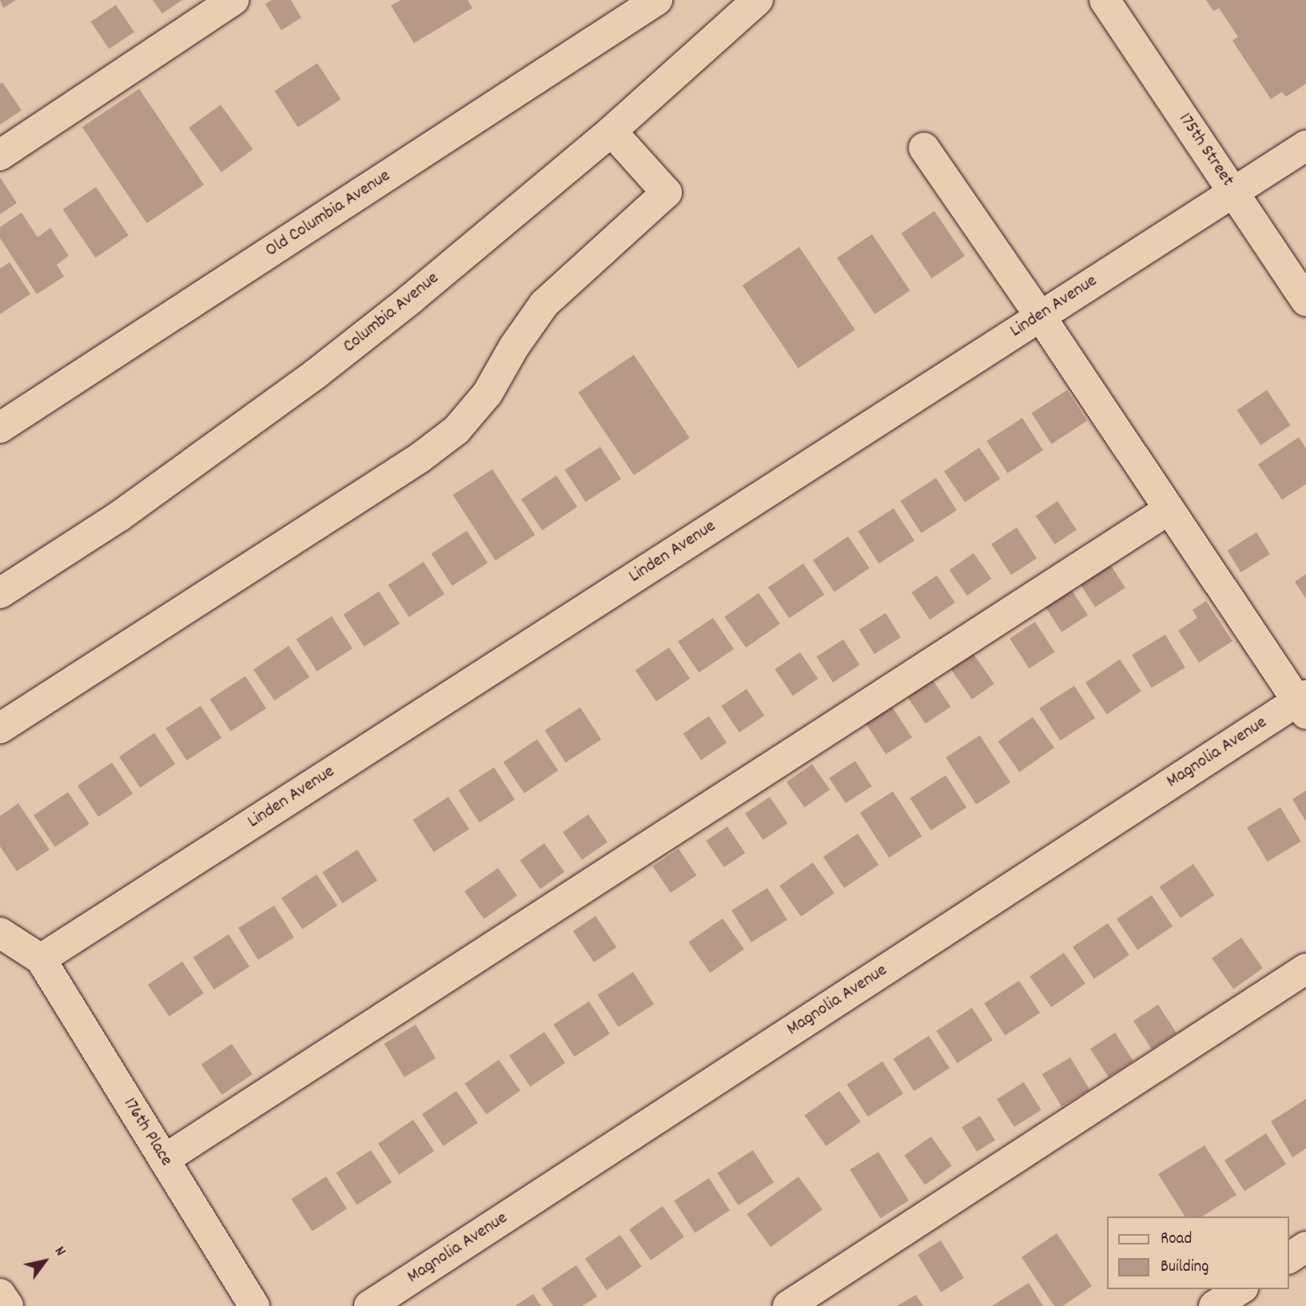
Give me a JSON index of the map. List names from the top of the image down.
{
  "streets": {
    "main road": [
      "175th Street",
      "Old Columbia Avenue",
      "Linden Avenue",
      "Columbia Avenue",
      "Magnolia Avenue",
      "176th Place"
    ]
  },
  "crossings": [
    ["175th Street", "Linden Avenue"],
    ["Linden Avenue", "176th Place"]
  ],
  "legend": ["Road", "Building"],
  "north": "top right"
}
